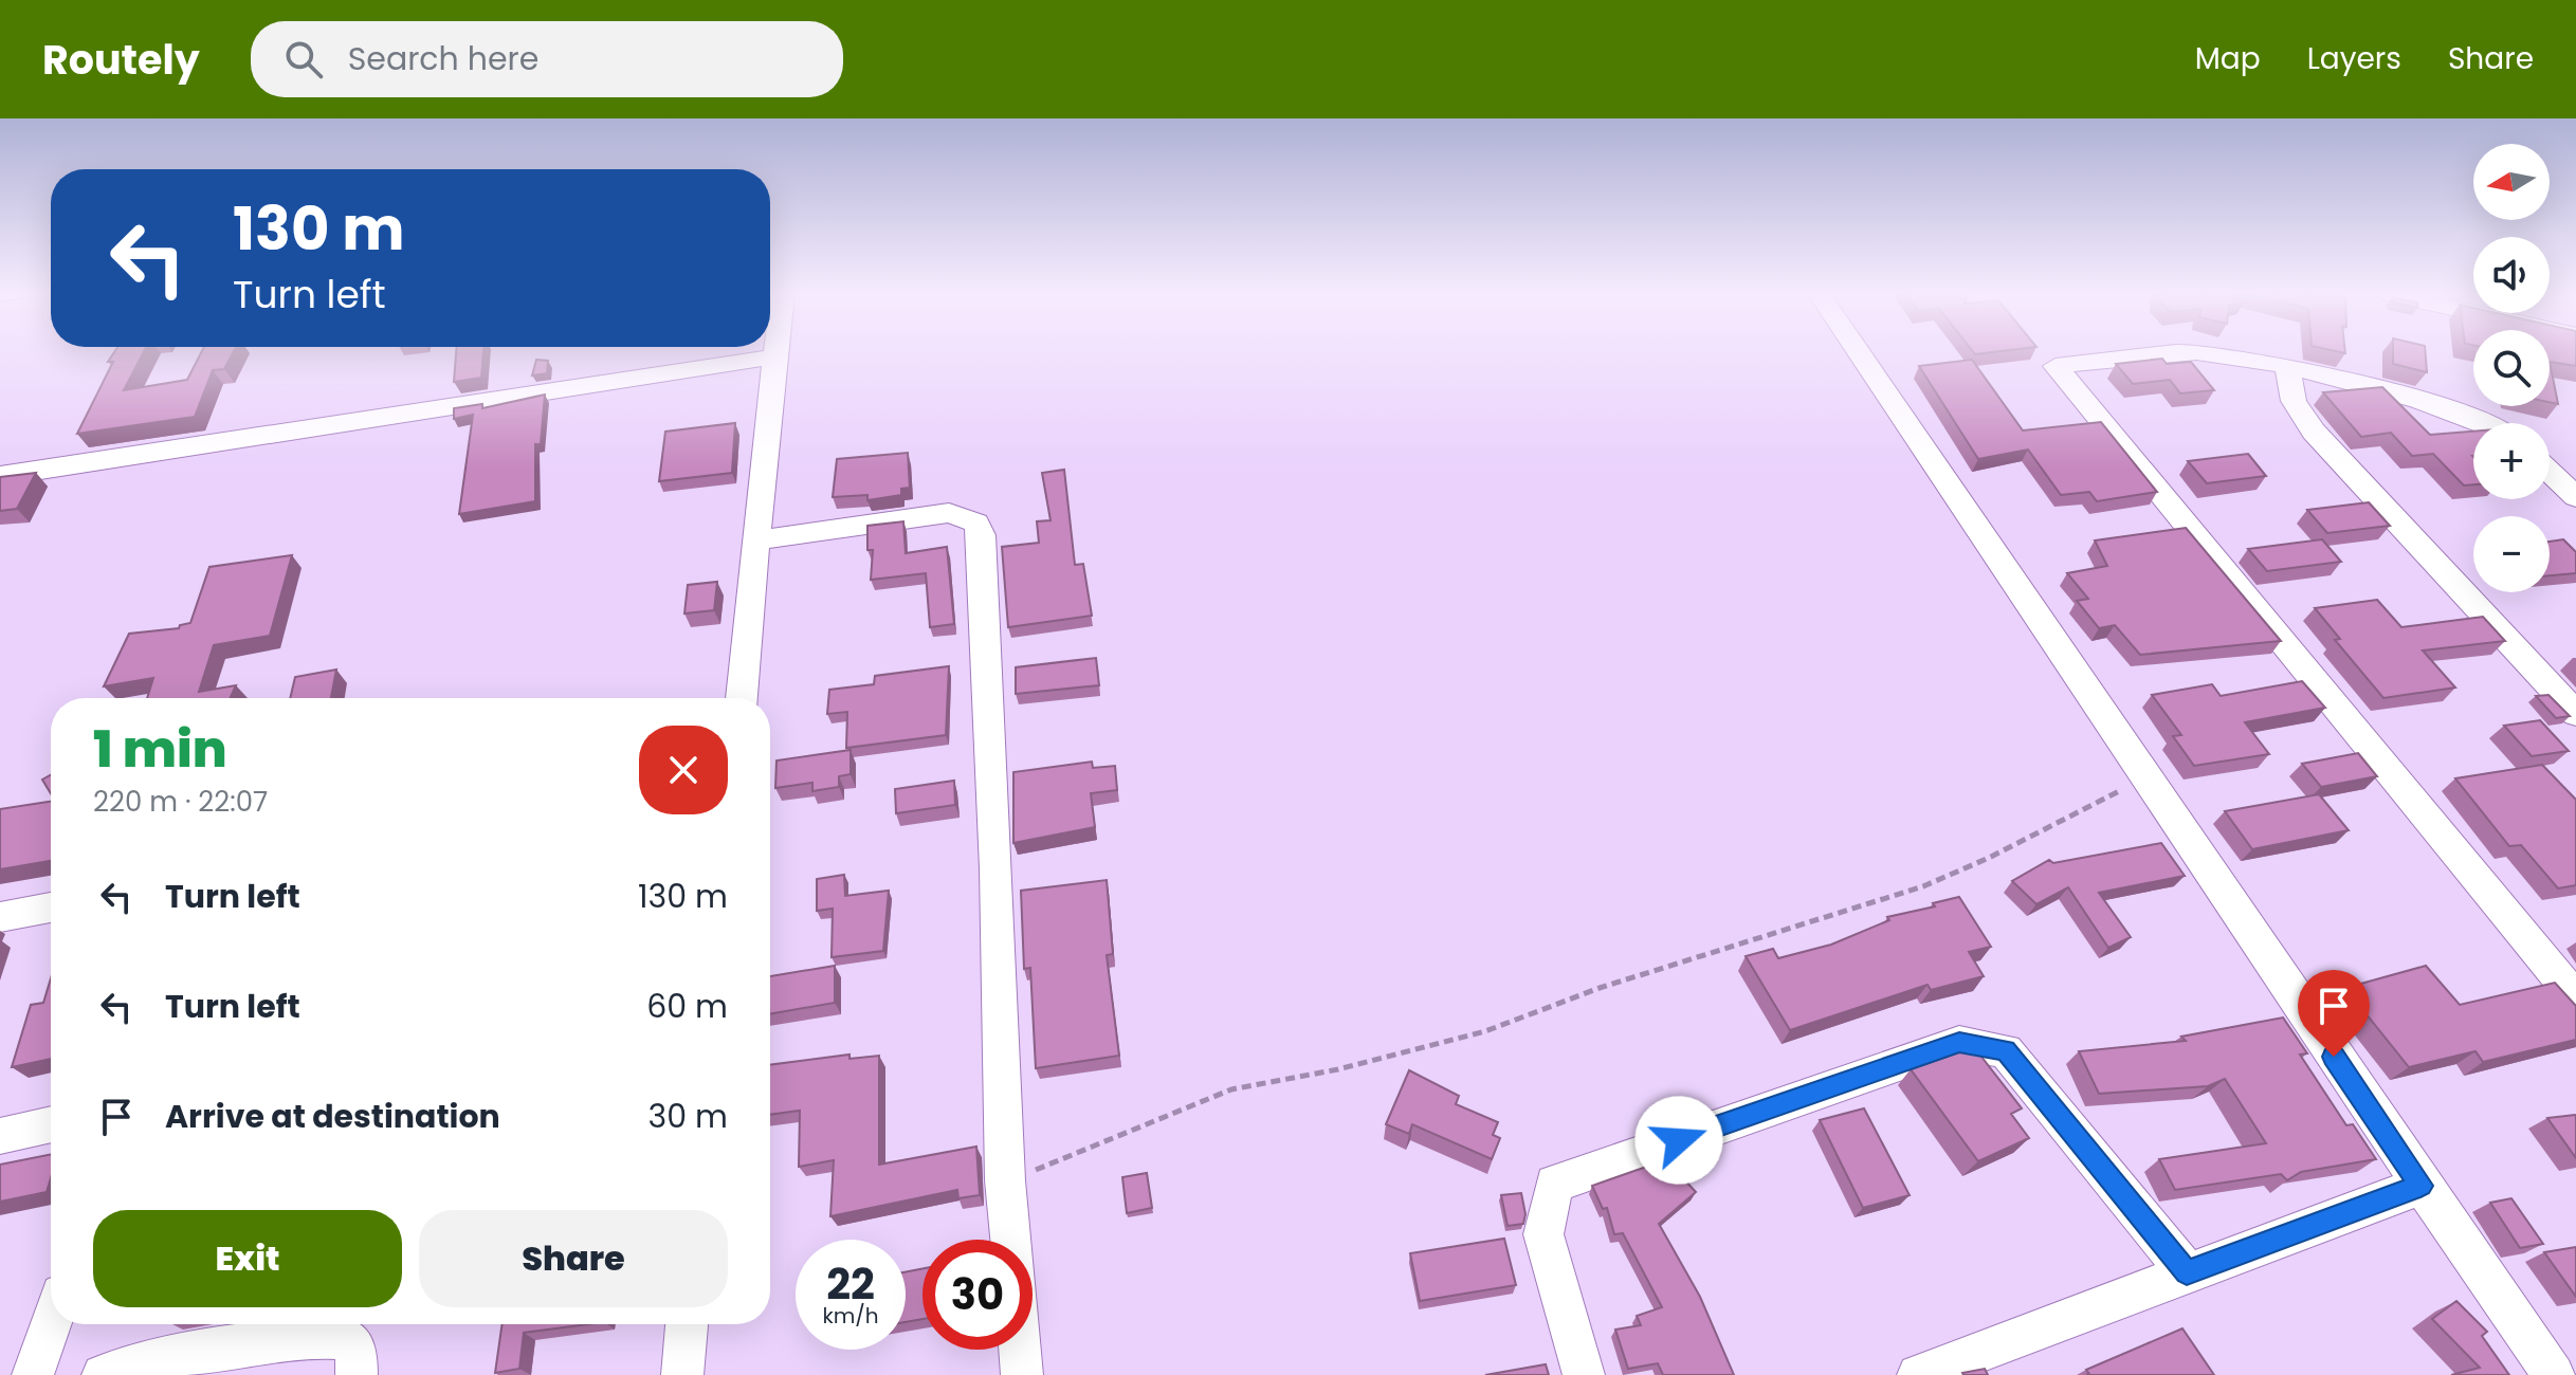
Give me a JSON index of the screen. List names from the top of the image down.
{
  "north": "left",
  "page": {
    "header": "Routely",
    "search": "Search here",
    "nav": ["Map", "Layers", "Share"],
    "map_buttons": ["+", "−"],
    "turn": ["130 m", "Turn left"],
    "heading": ["1 min", "220 m · 22:07"],
    "list": [
      {
        "name": "Turn left",
        "value": "130 m"
      },
      {
        "name": "Turn left",
        "value": "60 m"
      },
      {
        "name": "Arrive at destination",
        "value": "30 m"
      }
    ],
    "buttons": ["Exit", "Share"],
    "speed": "22 km/h",
    "limit": "30"
  }
}
